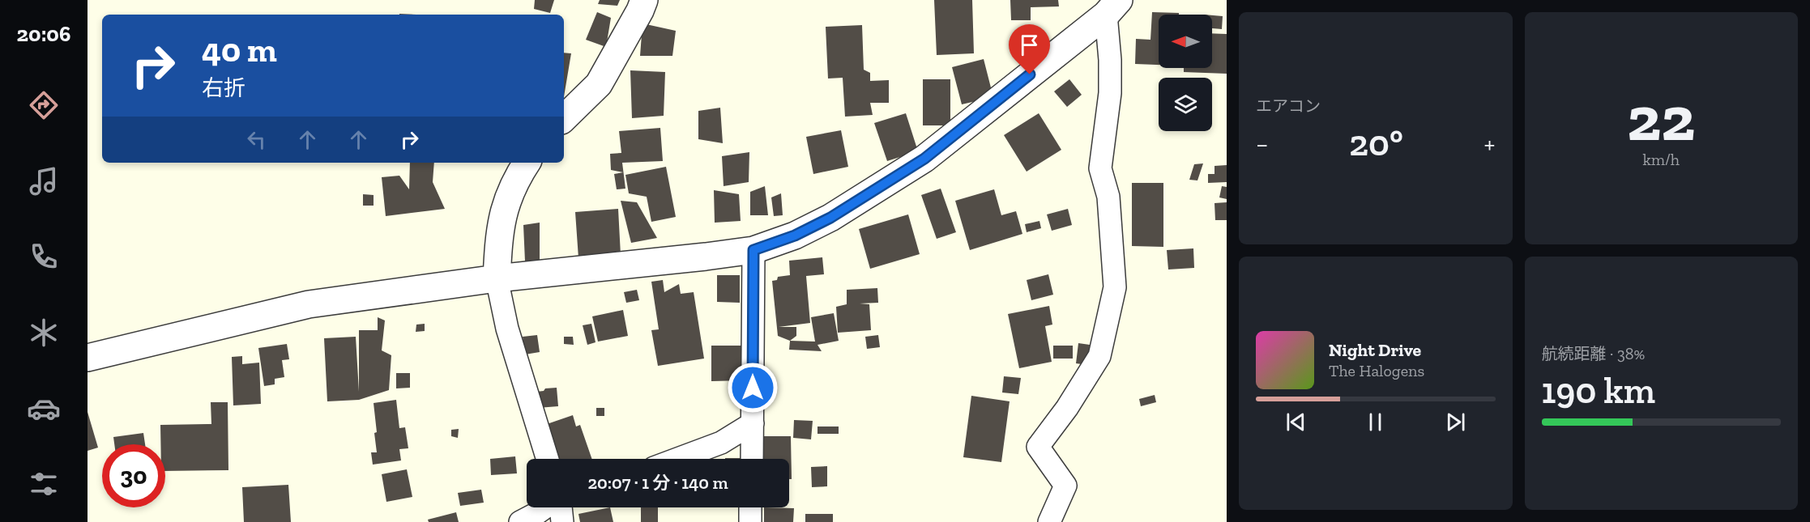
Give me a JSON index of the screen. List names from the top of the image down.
{
  "north": "left",
  "page": {
    "tabs": "20:06",
    "tile": [
      "エアコン",
      ["22", "km/h"],
      ["航続距離 · 38%", "190 km"]
    ],
    "turn": ["40 m", "右折"],
    "heat": ["−", "20°", "+"],
    "song": ["Night Drive", "The Halogens"],
    "limit": "30",
    "trip": "20:07 · 1 分 · 140 m"
  }
}
